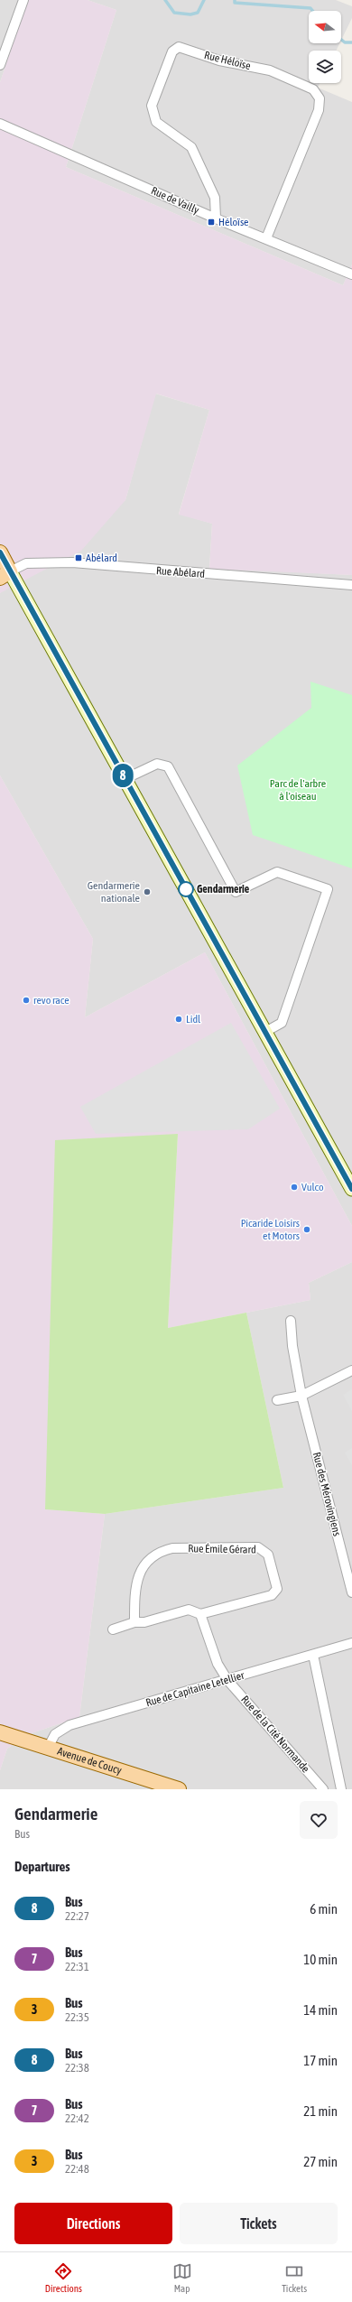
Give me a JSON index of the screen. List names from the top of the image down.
{
  "streets": {
    "main road": ["Avenue de Coucy"],
    "street": [
      "Rue Héloïse",
      "Rue de Vailly",
      "Rue Abélard",
      "Rue des Mérovingiens",
      "Rue Émile Gérard",
      "Rue de Capitaine Letellier",
      "Rue de la Cité Normande"
    ]
  },
  "crossings": [
    ["Rue Héloïse", "Rue de Vailly"],
    ["Rue de Capitaine Letellier", "Rue de la Cité Normande"],
    ["Rue de Capitaine Letellier", "Avenue de Coucy"]
  ],
  "parks": ["Parc de l'arbre à l'oiseau"],
  "places": {
    "transit": ["Héloïse", "Abélard"],
    "other": [
      "Gendarmerie",
      "Gendarmerie nationale",
      "revo race",
      "Lidl",
      "Vulco",
      "Picaride Loisirs et Motors"
    ]
  },
  "lines": ["bus line 8"],
  "north": "left",
  "page": {
    "on_map": "8",
    "heading": [
      ["Gendarmerie", "Bus"],
      "Departures"
    ],
    "list": [
      {
        "mark": "8",
        "name": "Bus",
        "note": "22:27",
        "value": "6 min"
      },
      {
        "mark": "7",
        "name": "Bus",
        "note": "22:31",
        "value": "10 min"
      },
      {
        "mark": "3",
        "name": "Bus",
        "note": "22:35",
        "value": "14 min"
      },
      {
        "mark": "8",
        "name": "Bus",
        "note": "22:38",
        "value": "17 min"
      },
      {
        "mark": "7",
        "name": "Bus",
        "note": "22:42",
        "value": "21 min"
      },
      {
        "mark": "3",
        "name": "Bus",
        "note": "22:48",
        "value": "27 min"
      }
    ],
    "buttons": ["Directions", "Tickets"],
    "tabs": ["Directions", "Map", "Tickets"]
  }
}
